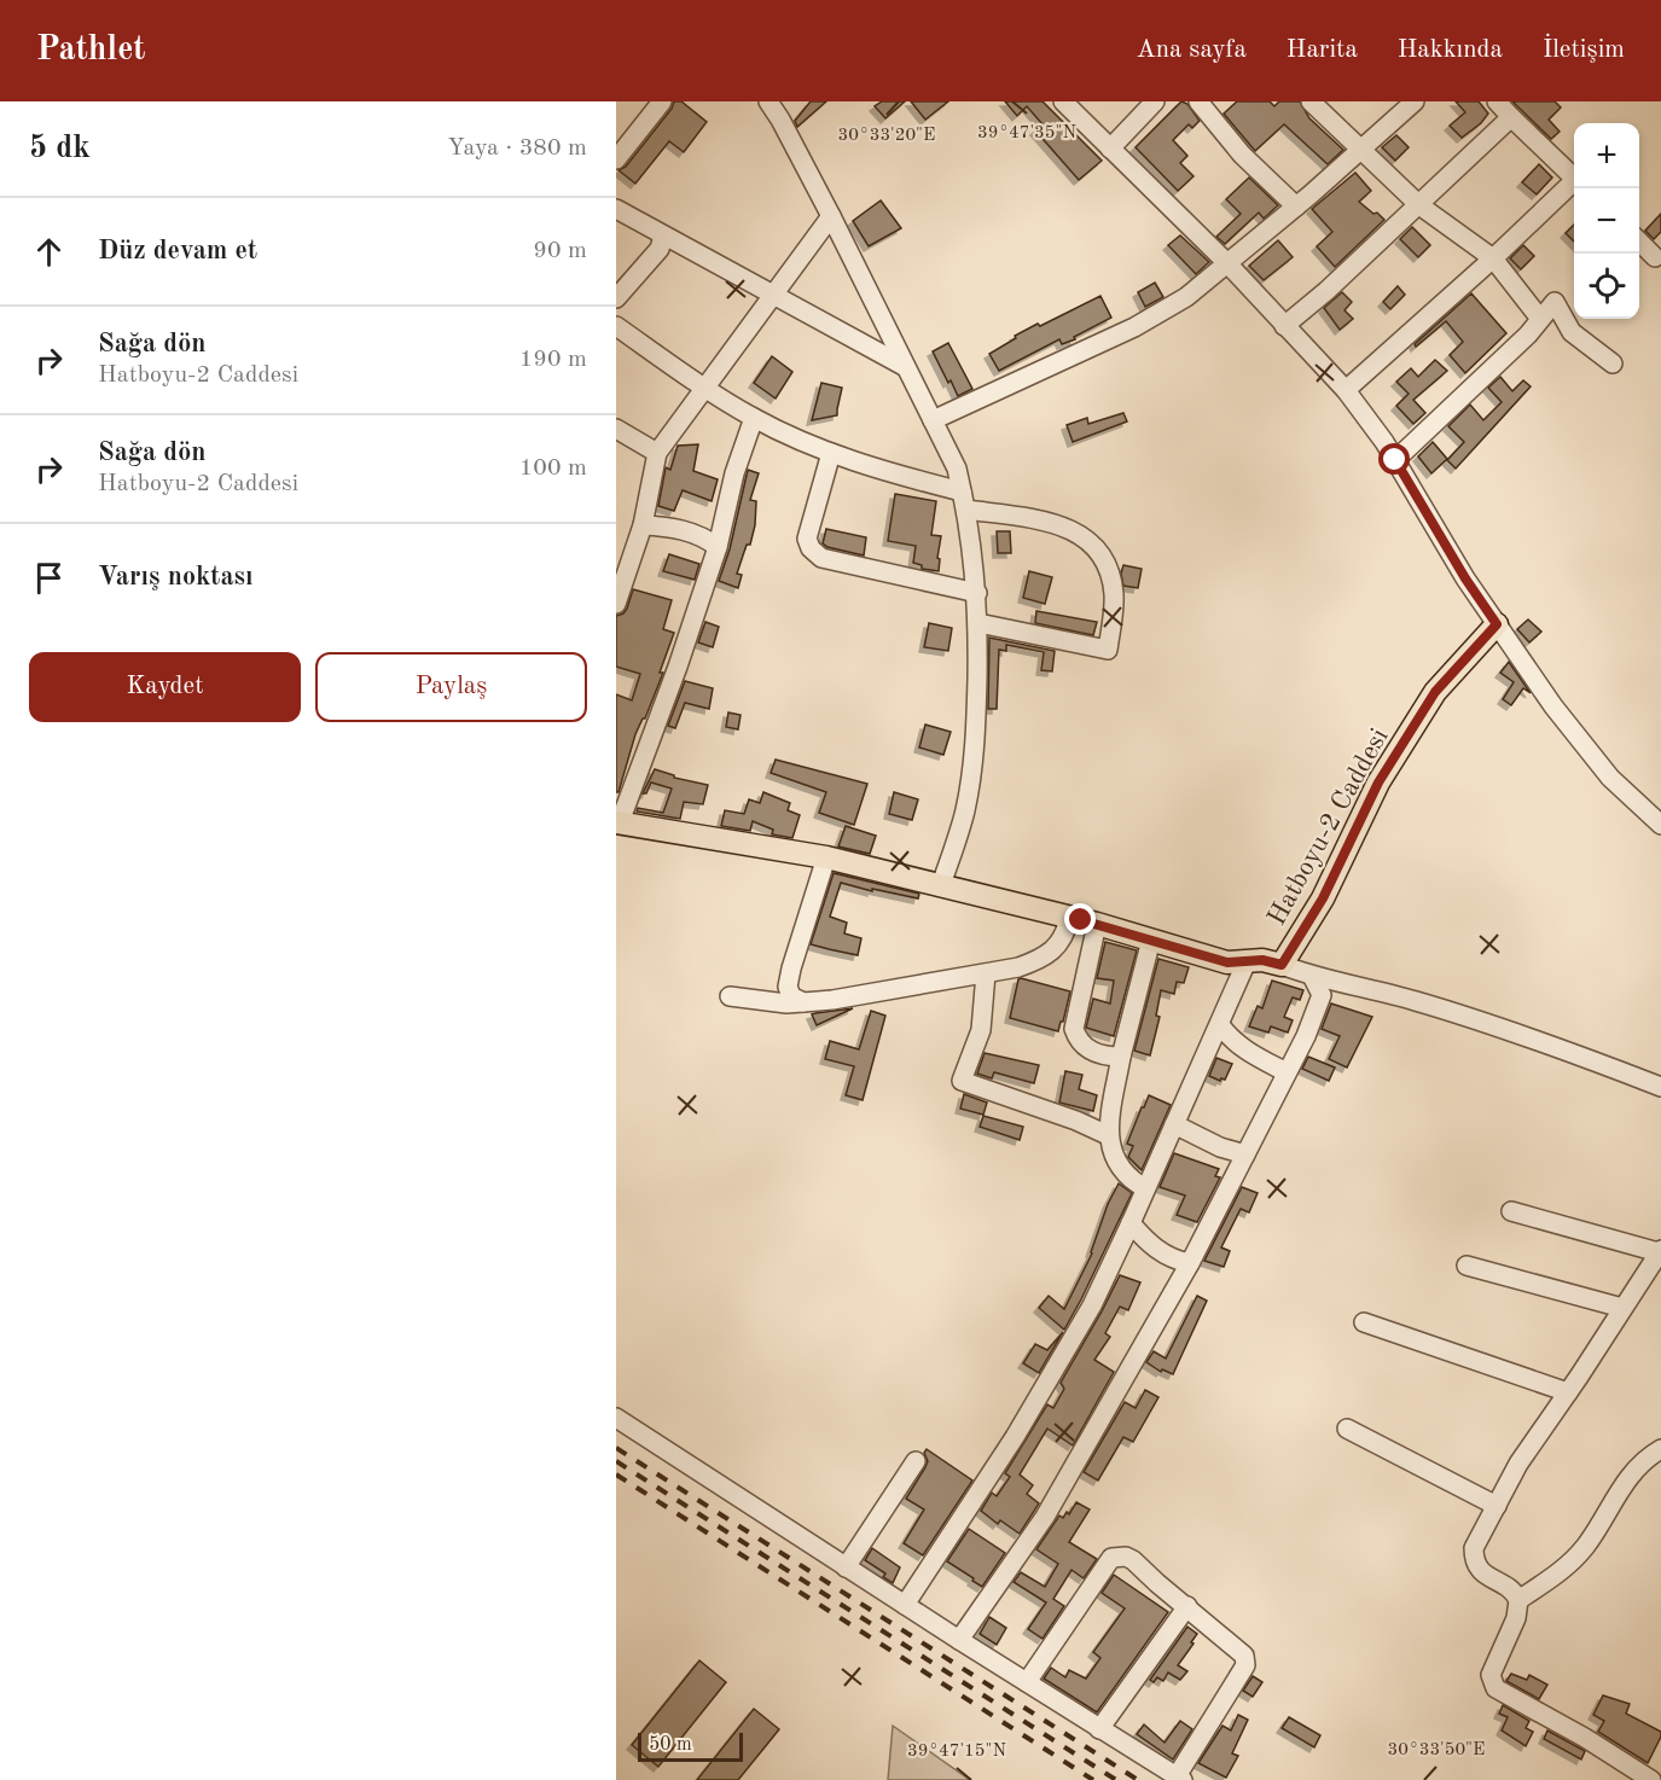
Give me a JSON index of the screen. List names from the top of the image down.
{
  "streets": {
    "main road": ["Hatboyu-2 Caddesi"]
  },
  "scale_bar": "50 m",
  "page": {
    "header": "Pathlet",
    "nav": [
      "Ana sayfa",
      "Harita",
      "Hakkında",
      "İletişim"
    ],
    "heading": ["5 dk", "Yaya · 380 m"],
    "map_buttons": ["+", "−"],
    "list": [
      ["Düz devam et", "90 m"],
      ["Sağa dön", "Hatboyu-2 Caddesi", "190 m"],
      ["Sağa dön", "Hatboyu-2 Caddesi", "100 m"],
      "Varış noktası"
    ],
    "buttons": ["Kaydet", "Paylaş"],
    "scale": "50 m"
  },
  "coordinates": [
    "39°47'35\"N",
    "30°33'20\"E",
    "30°33'50\"E",
    "39°47'15\"N"
  ]
}
